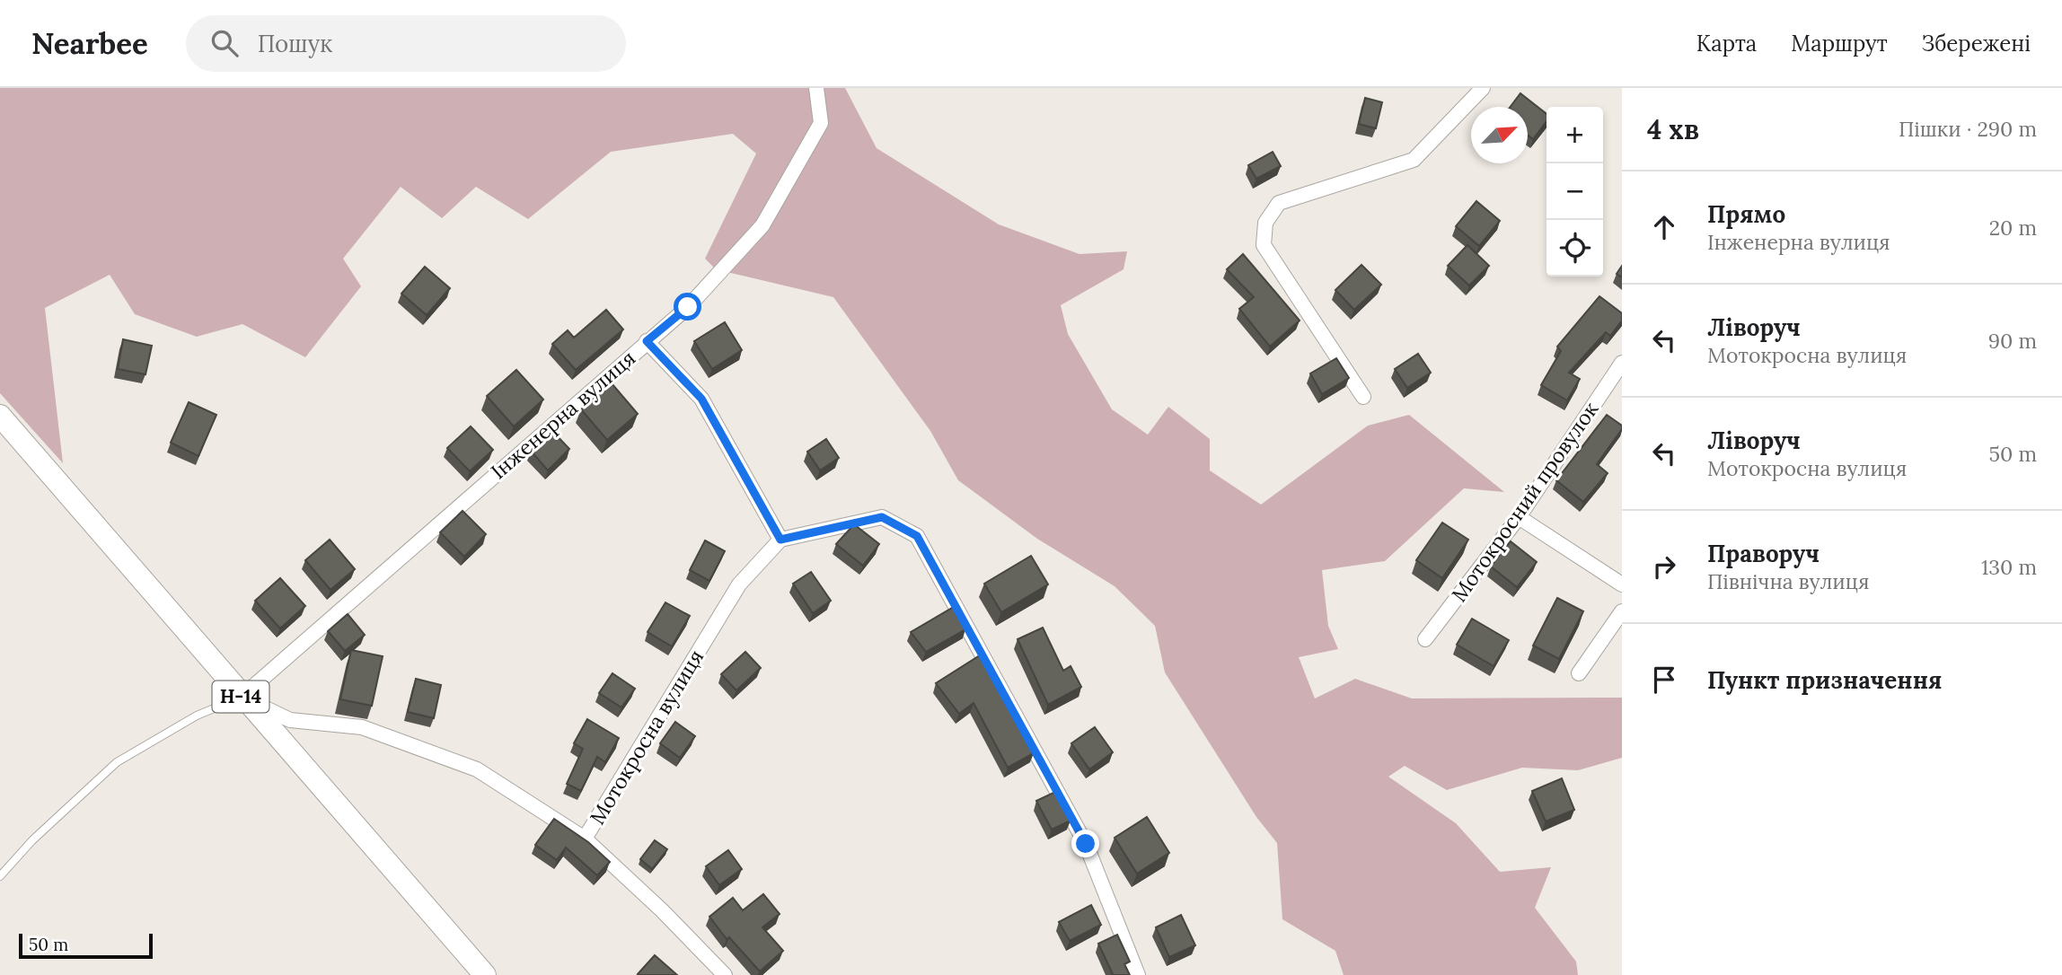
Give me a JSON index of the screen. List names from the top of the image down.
{
  "streets": {
    "main road": ["Н-14"],
    "street": ["Інженерна вулиця", "Мотокросний провулок", "Мотокросна вулиця"]
  },
  "crossings": [
    ["Інженерна вулиця", "Н-14"]
  ],
  "scale_bar": "50 m",
  "north": "top right",
  "page": {
    "header": "Nearbee",
    "search": "Пошук",
    "nav": ["Карта", "Маршрут", "Збережені"],
    "heading": ["4 хв", "Пішки · 290 m"],
    "map_buttons": ["+", "−"],
    "list": [
      ["Прямо", "Інженерна вулиця", "20 m"],
      ["Ліворуч", "Мотокросна вулиця", "90 m"],
      ["Ліворуч", "Мотокросна вулиця", "50 m"],
      ["Праворуч", "Північна вулиця", "130 m"],
      "Пункт призначення"
    ],
    "scale": "50 m"
  }
}
